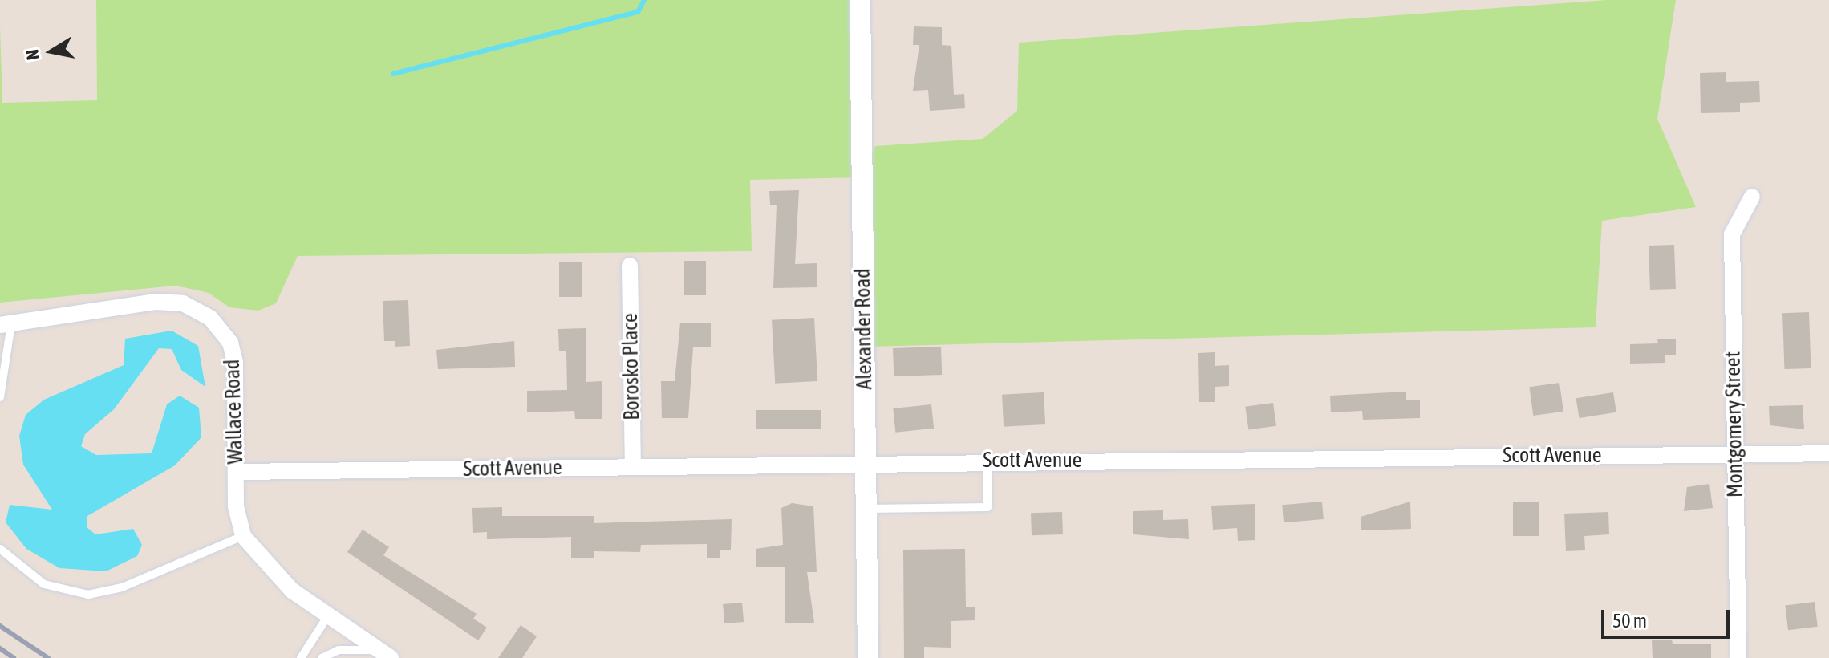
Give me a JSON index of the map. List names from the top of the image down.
{
  "streets": {
    "street": [
      "Alexander Road",
      "Borosko Place",
      "Wallace Road",
      "Montgomery Street",
      "Scott Avenue"
    ]
  },
  "crossings": [
    ["Alexander Road", "Scott Avenue"],
    ["Borosko Place", "Scott Avenue"],
    ["Wallace Road", "Scott Avenue"],
    ["Montgomery Street", "Scott Avenue"]
  ],
  "scale_bar": "50 m",
  "north": "left"
}
